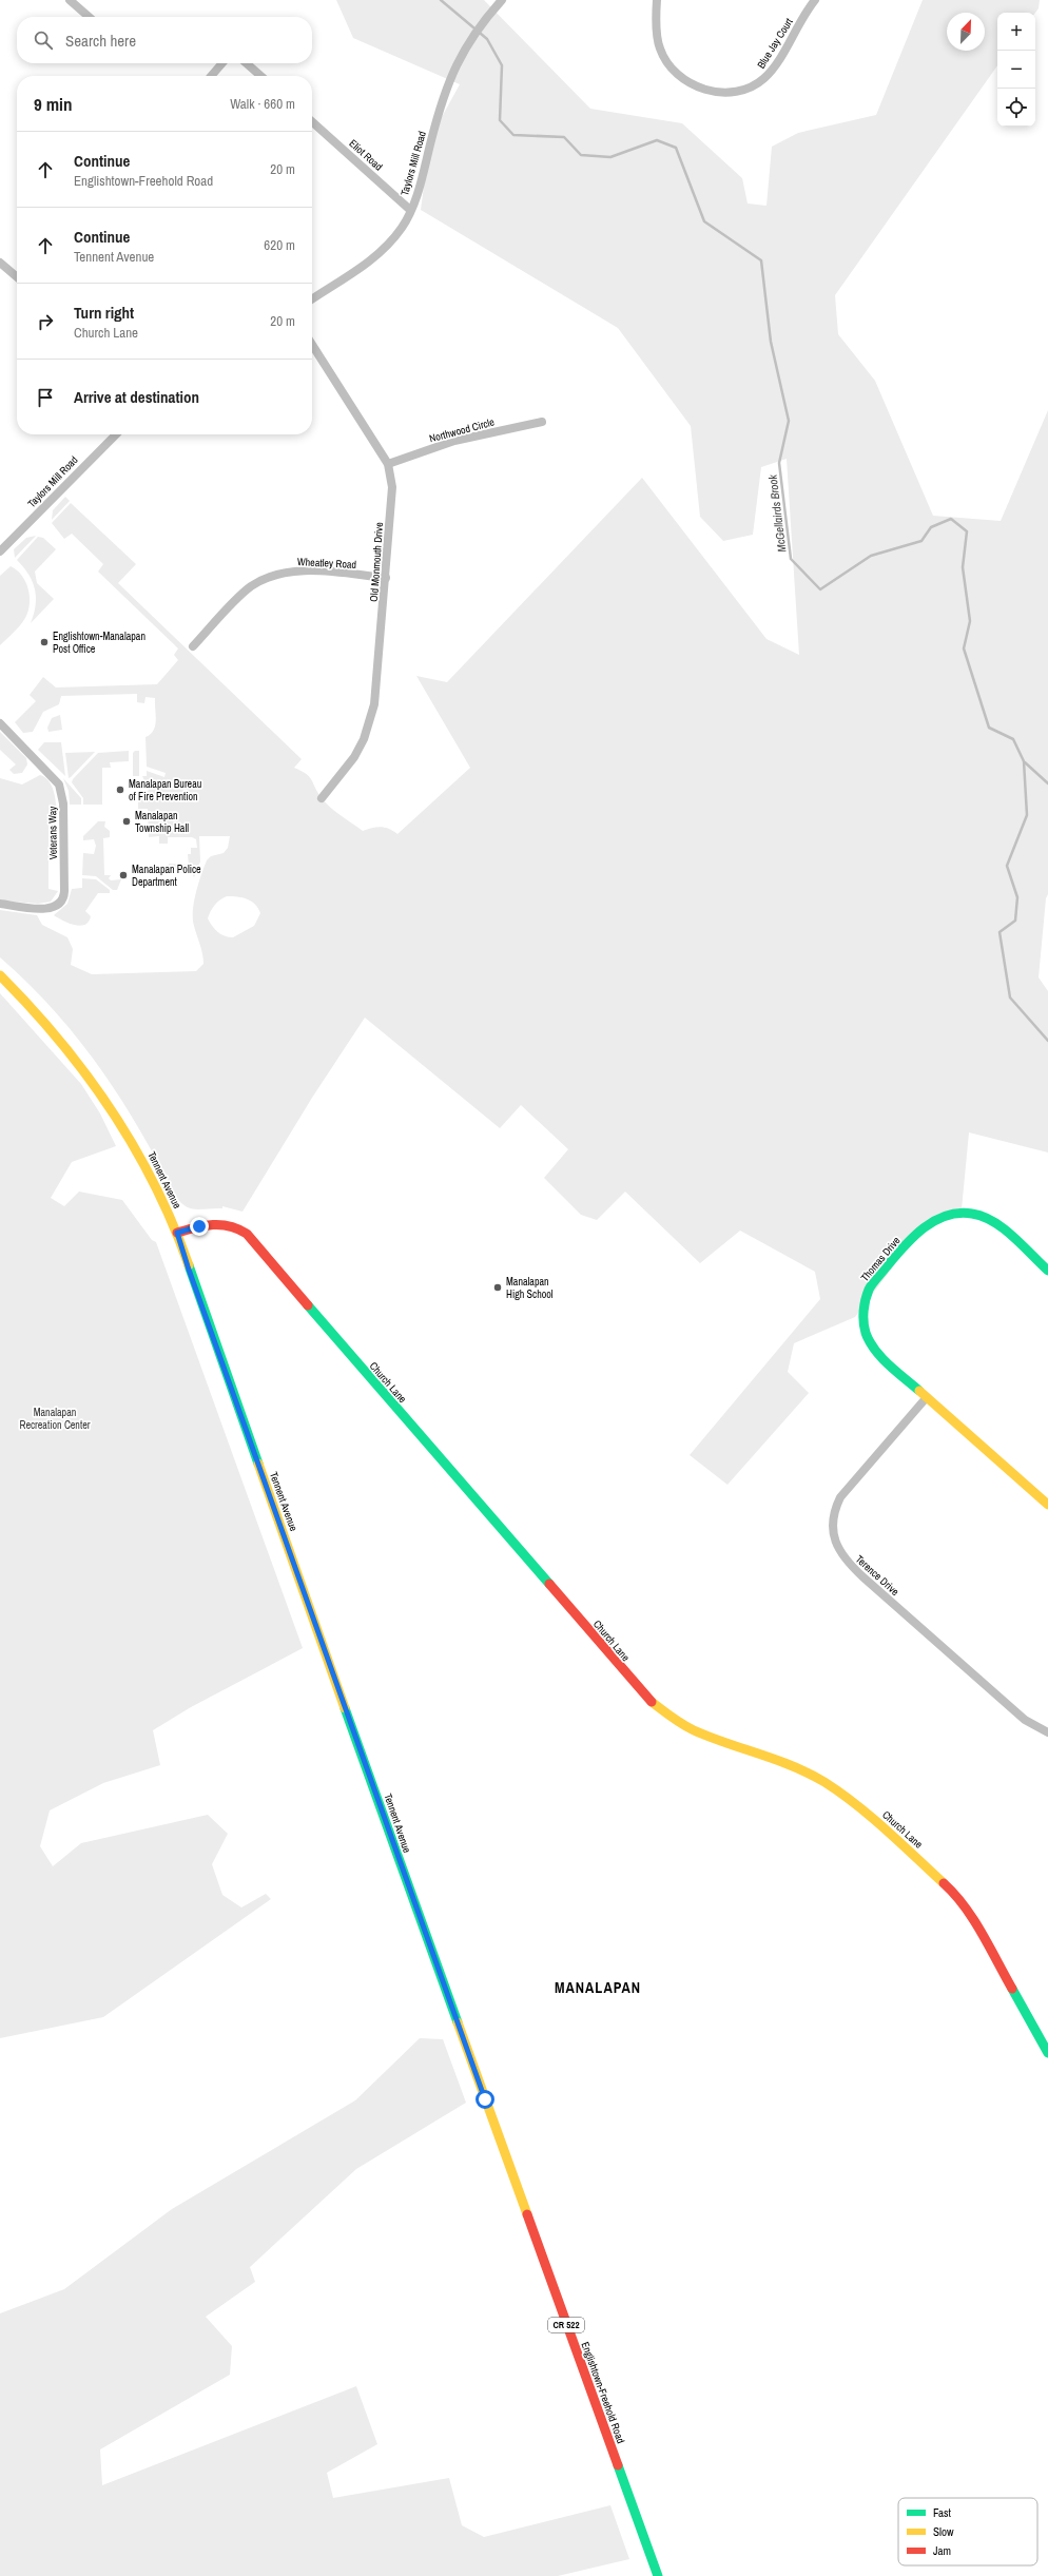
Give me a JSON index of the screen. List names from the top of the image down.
{
  "streets": {
    "street": [
      "Blue Jay Court",
      "Eliot Road",
      "Taylors Mill Road",
      "Northwood Circle",
      "Old Monmouth Drive",
      "Wheatley Road",
      "Veterans Way",
      "Tennent Avenue",
      "Thomas Drive",
      "Church Lane",
      "Terence Drive",
      "CR 522",
      "Englishtown-Freehold Road"
    ]
  },
  "crossings": [
    ["Eliot Road", "Taylors Mill Road"],
    ["Northwood Circle", "Old Monmouth Drive"],
    ["Old Monmouth Drive", "Wheatley Road"],
    ["Tennent Avenue", "Church Lane"],
    ["Tennent Avenue", "Englishtown-Freehold Road"],
    ["Thomas Drive", "Terence Drive"]
  ],
  "districts": ["MANALAPAN"],
  "water": ["McGellairds Brook"],
  "parks": ["Manalapan Recreation Center"],
  "places": [
    "Englishtown-Manalapan Post Office",
    "Manalapan Bureau of Fire Prevention",
    "Manalapan Township Hall",
    "Manalapan Police Department",
    "Manalapan High School"
  ],
  "legend": ["Fast", "Slow", "Jam"],
  "north": "top right",
  "page": {
    "map_buttons": ["+", "−"],
    "search": "Search here",
    "heading": ["9 min", "Walk · 660 m"],
    "list": [
      ["Continue", "Englishtown-Freehold Road", "20 m"],
      ["Continue", "Tennent Avenue", "620 m"],
      ["Turn right", "Church Lane", "20 m"],
      "Arrive at destination"
    ]
  }
}
